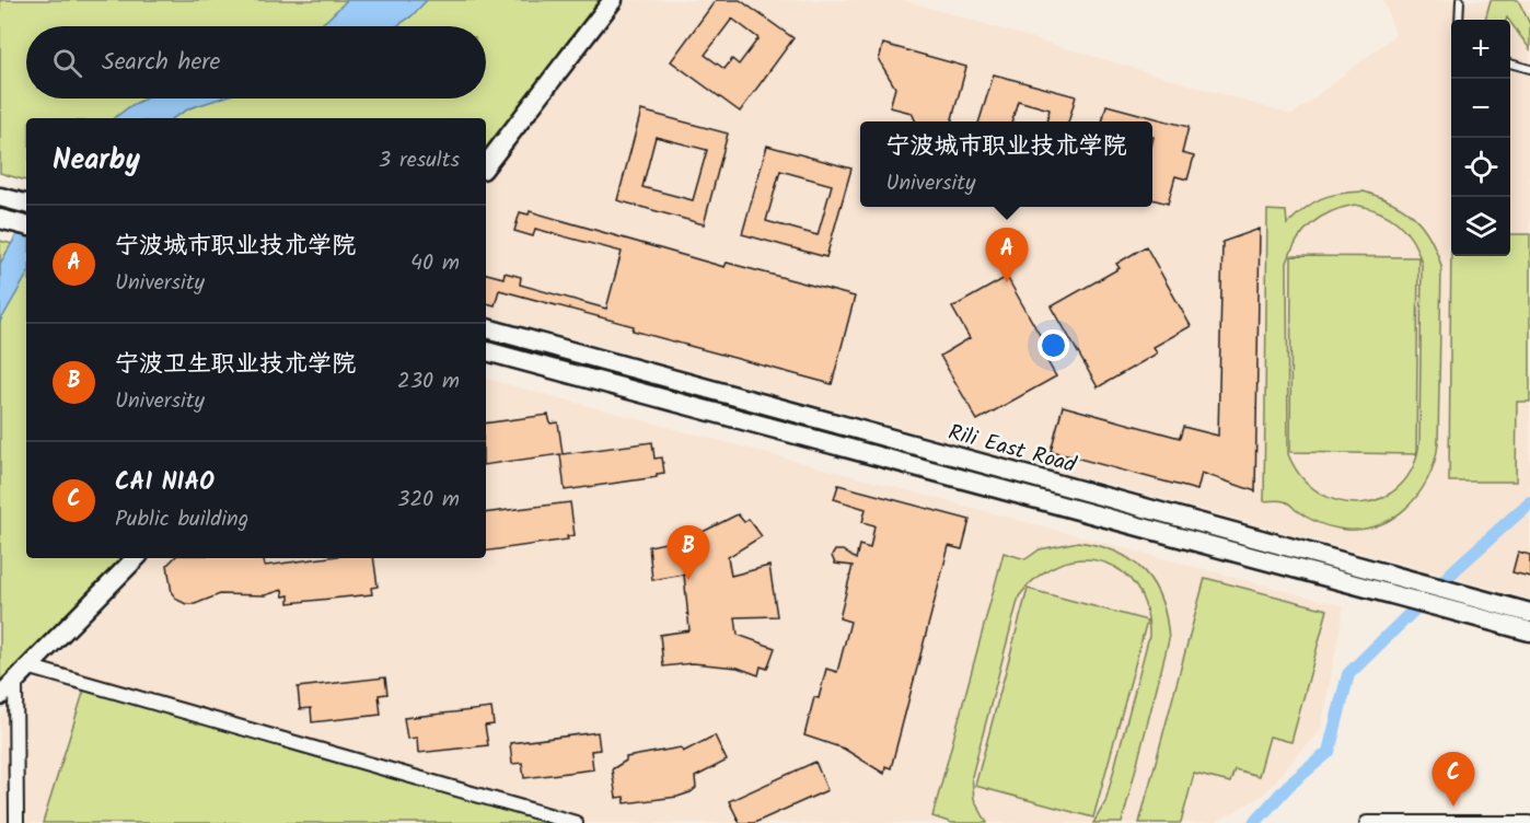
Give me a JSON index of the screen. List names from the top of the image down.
{
  "streets": {
    "main road": ["Rili East Road"]
  },
  "page": {
    "map_buttons": ["+", "−"],
    "search": "Search here",
    "heading": ["Nearby", "3 results"],
    "popup": ["宁波城市职业技术学院", "University"],
    "list": [
      {
        "mark": "A",
        "name": "宁波城市职业技术学院",
        "note": "University",
        "value": "40 m"
      },
      {
        "mark": "B",
        "name": "宁波卫生职业技术学院",
        "note": "University",
        "value": "230 m"
      },
      {
        "mark": "C",
        "name": "CAI NIAO",
        "note": "Public building",
        "value": "320 m"
      }
    ],
    "pins": ["A", "B", "C"]
  }
}
